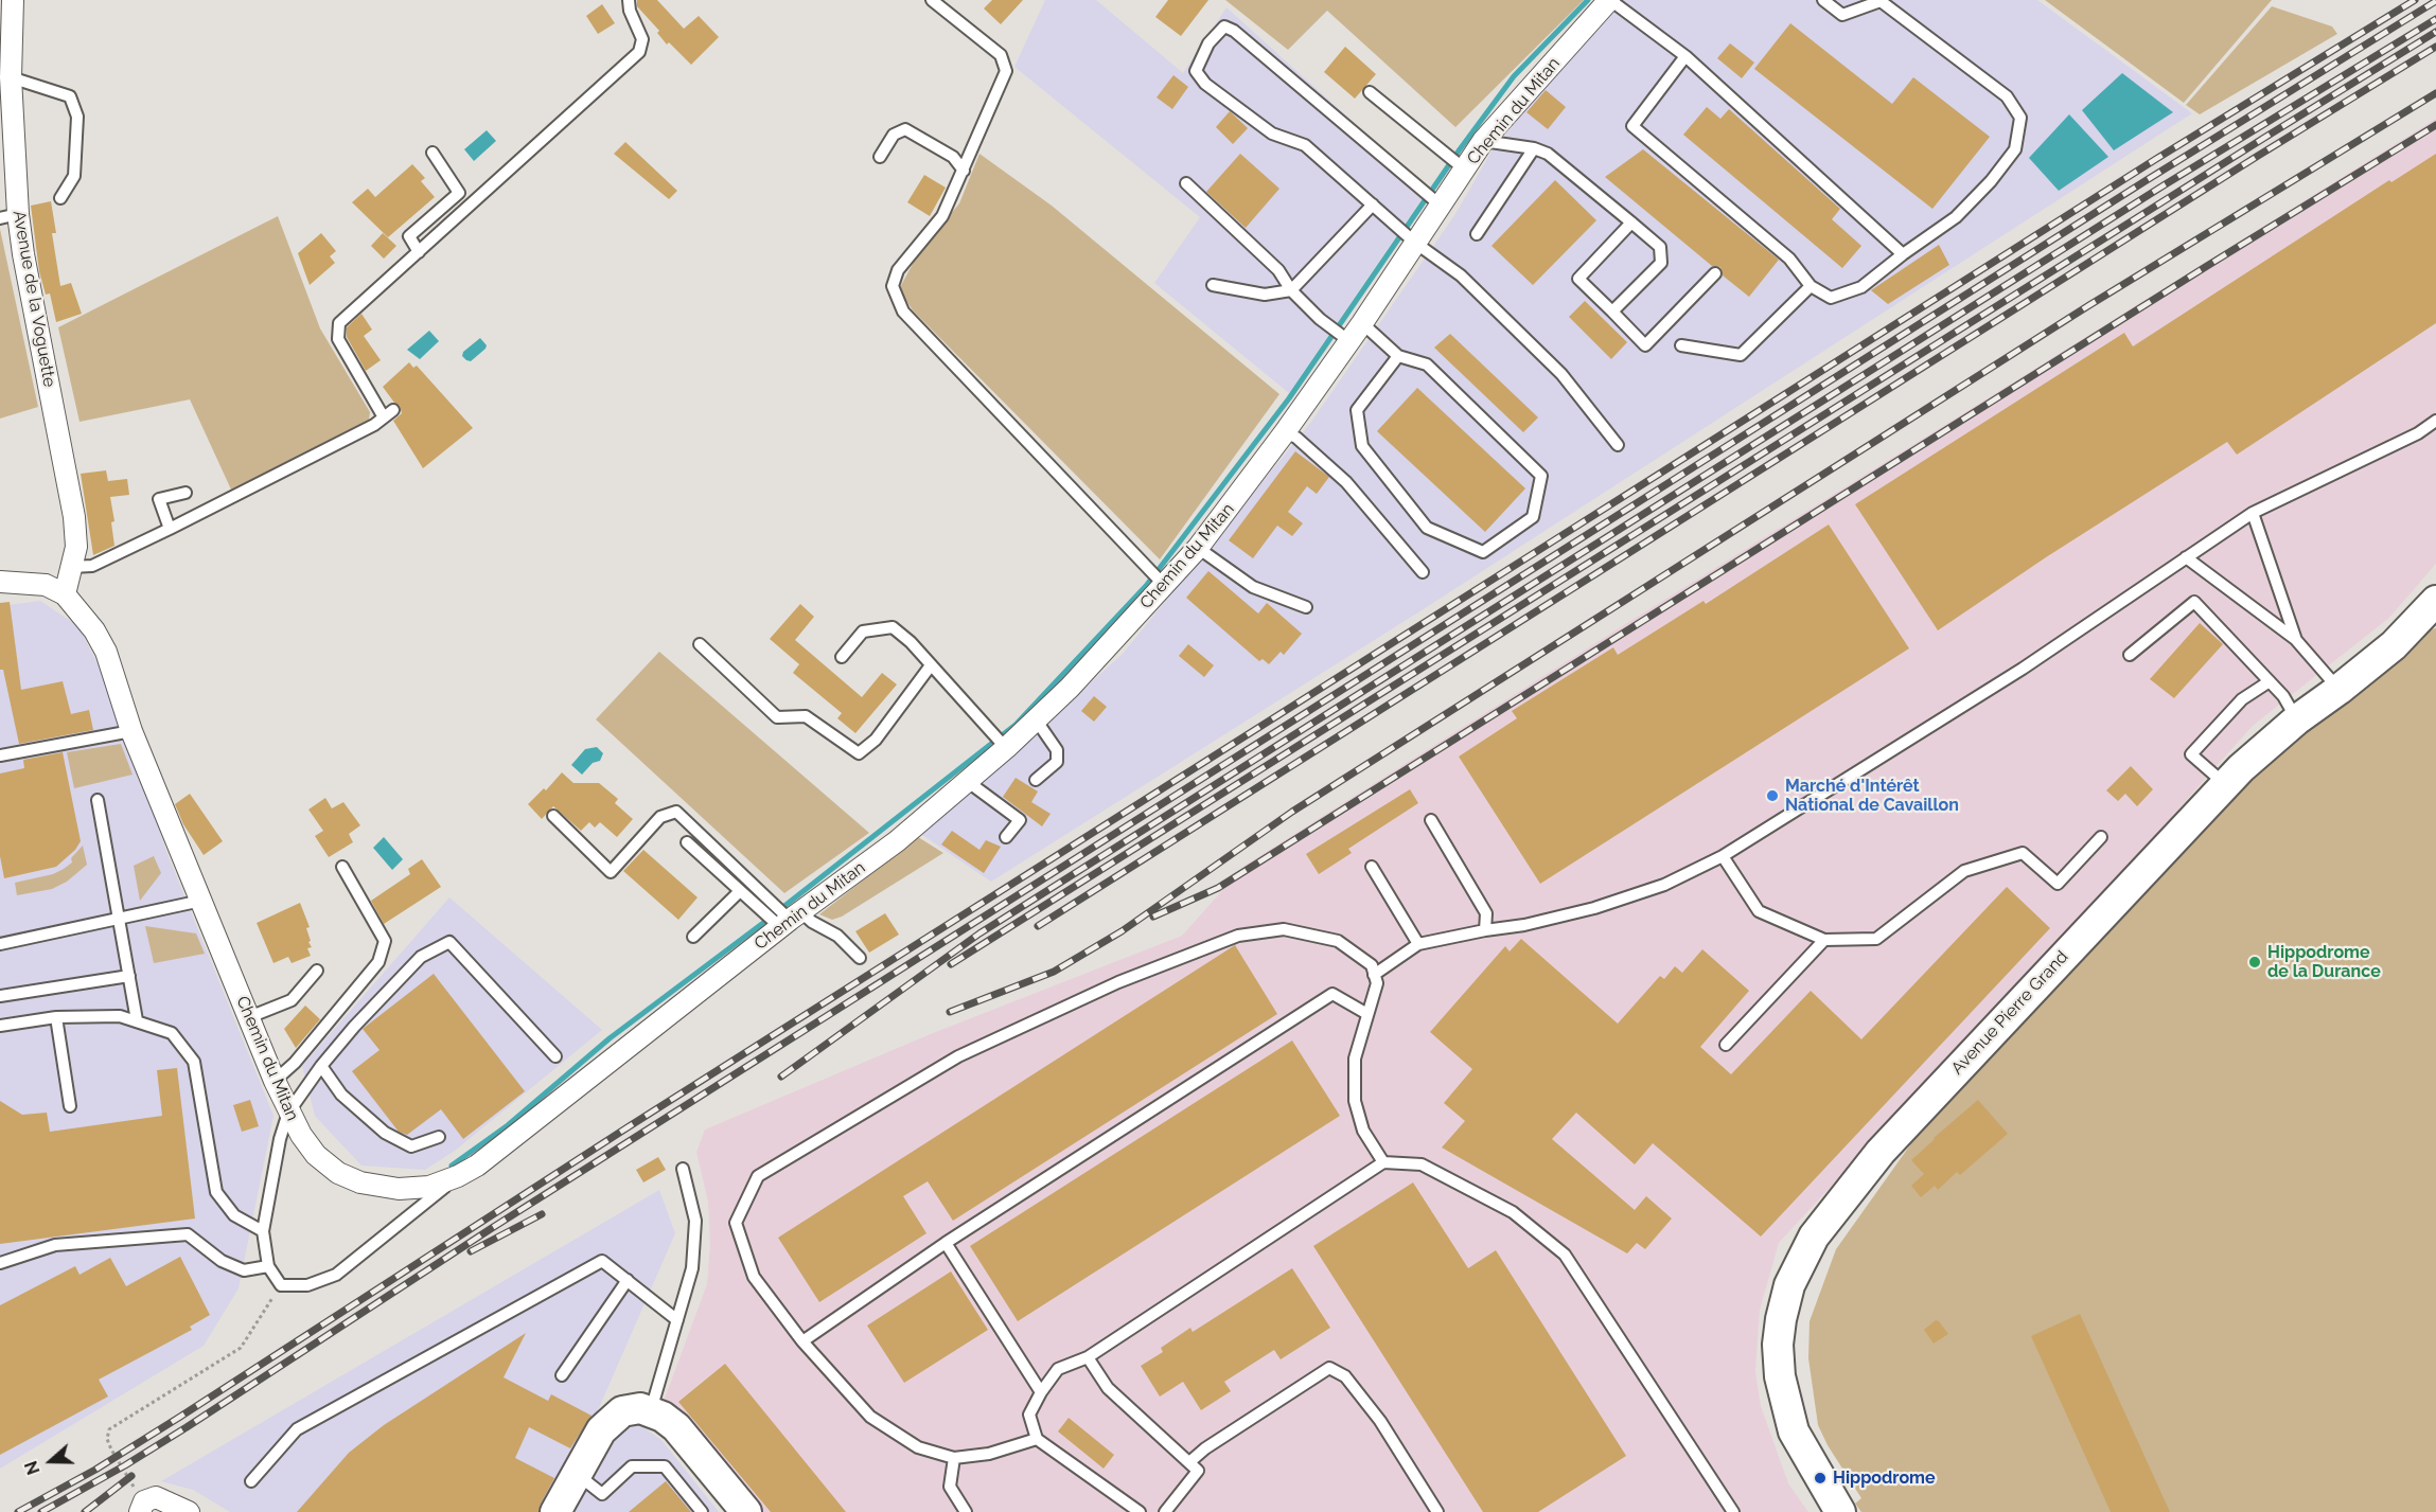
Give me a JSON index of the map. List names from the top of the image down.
{
  "streets": {
    "street": ["Chemin du Mitan", "Avenue de la Voguette", "Avenue Pierre Grand"]
  },
  "crossings": [
    ["Chemin du Mitan", "Avenue de la Voguette"]
  ],
  "places": ["Marché d'Intérêt National de Cavaillon", "Hippodrome de la Durance", "Hippodrome"],
  "north": "left"
}
